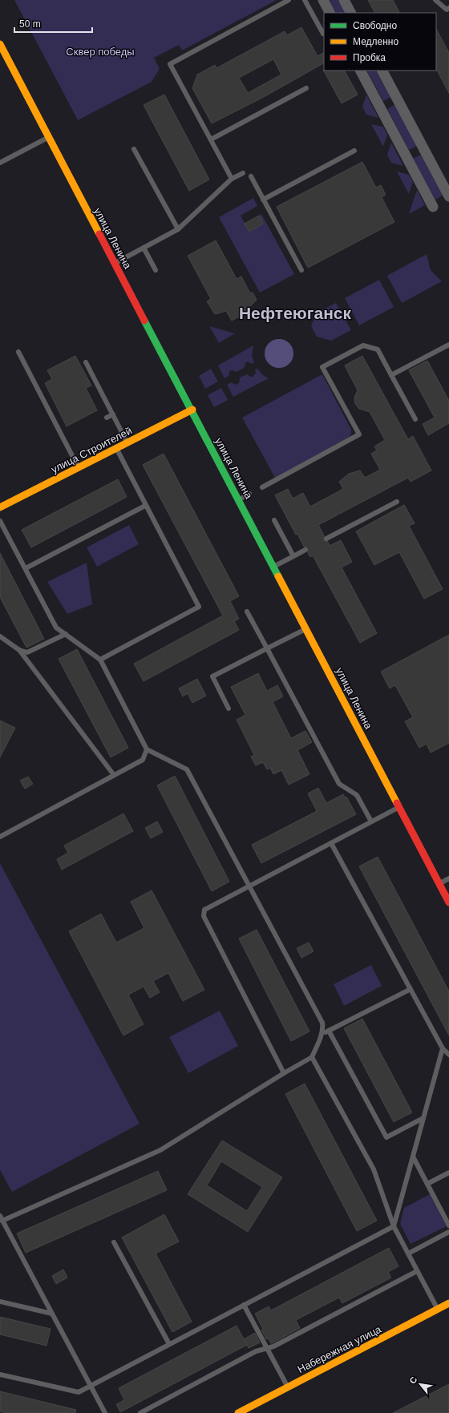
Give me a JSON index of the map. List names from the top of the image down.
{
  "streets": {
    "main road": ["улица Ленина", "улица Строителей", "Набережная улица"]
  },
  "crossings": [
    ["улица Ленина", "улица Строителей"]
  ],
  "districts": ["Нефтеюганск"],
  "parks": ["Сквер победы"],
  "legend": ["Свободно", "Медленно", "Пробка"],
  "scale_bar": "50 m",
  "north": "top left"
}
